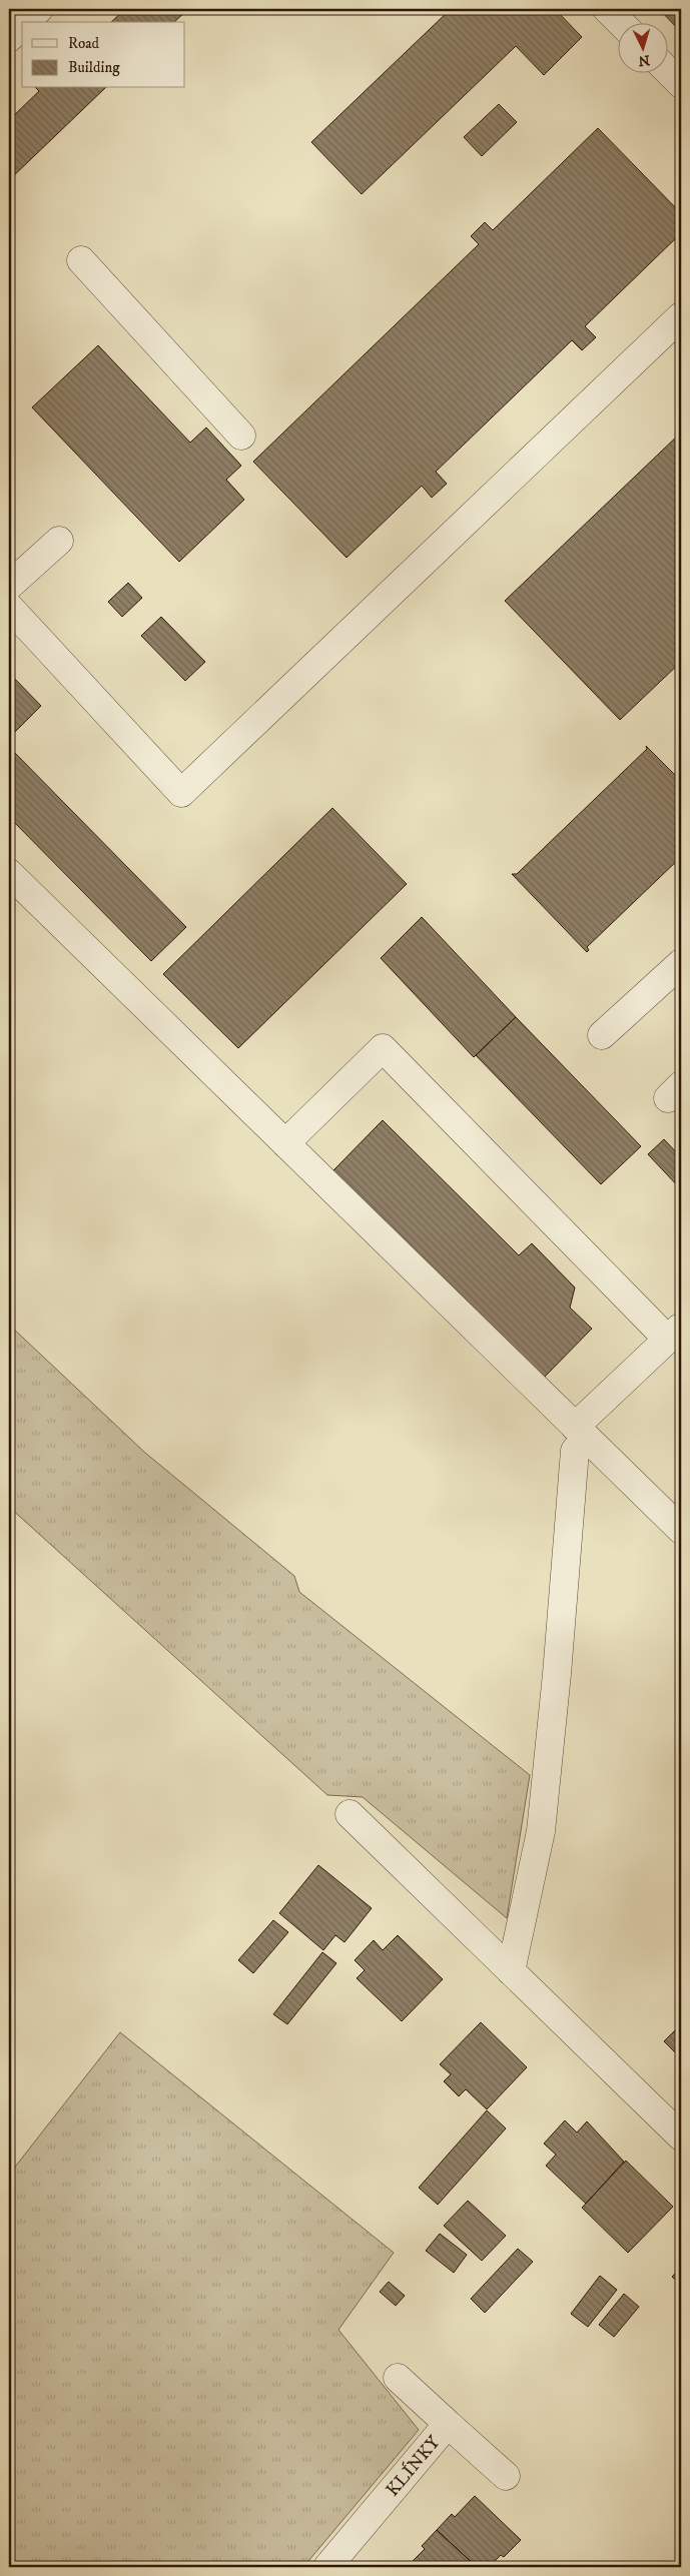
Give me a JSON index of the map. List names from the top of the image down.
{
  "streets": {
    "street": ["KLÍNKY"]
  },
  "legend": ["Road", "Building"],
  "north": "bottom"
}
